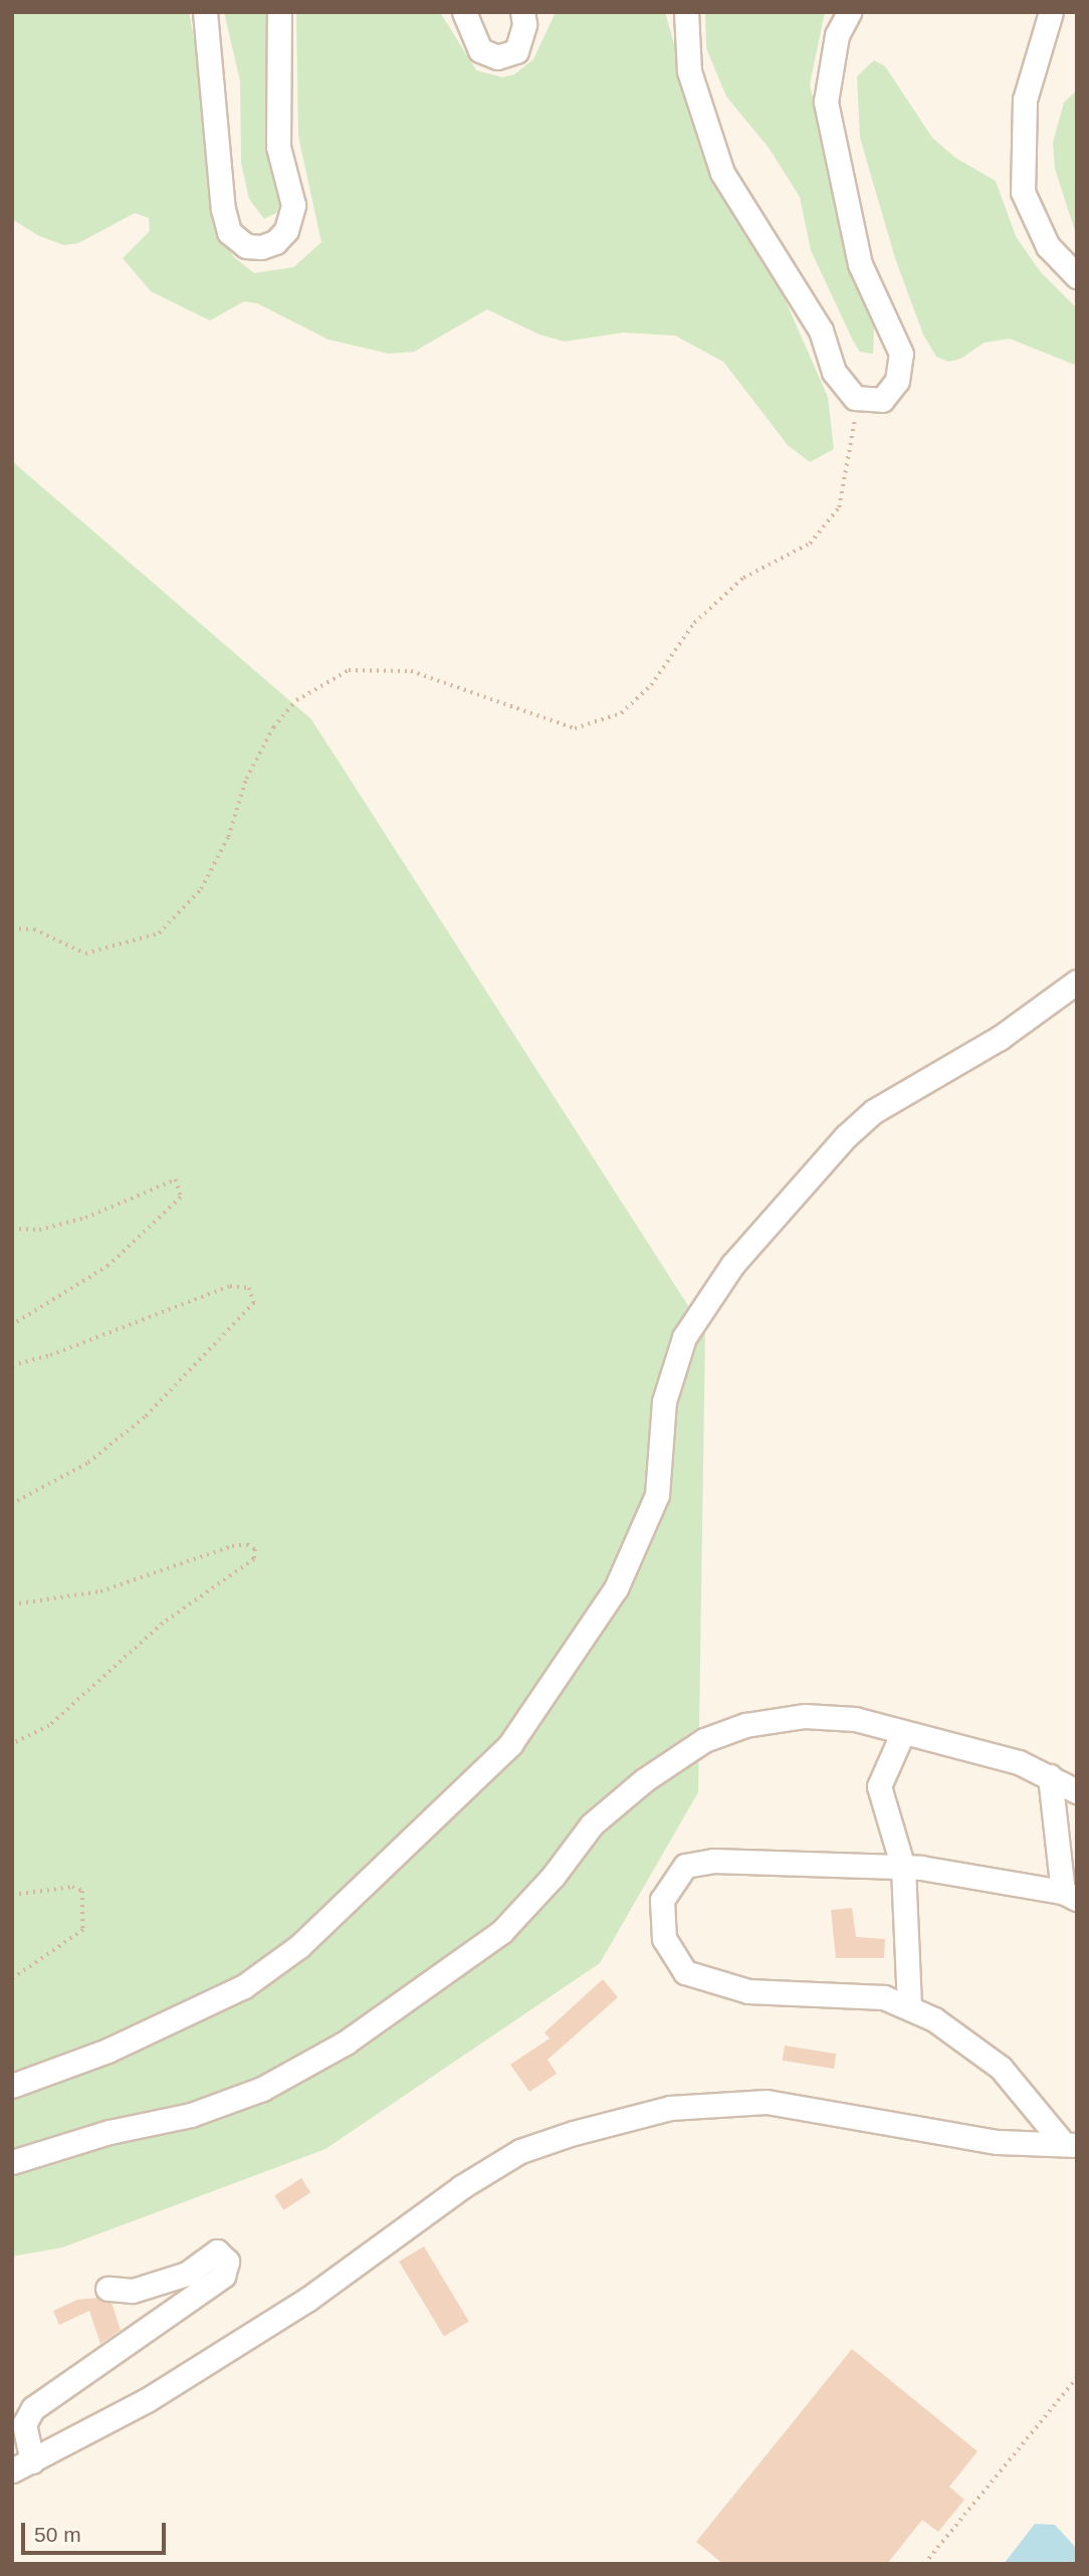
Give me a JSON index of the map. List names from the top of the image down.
{
  "scale_bar": "50 m"
}
